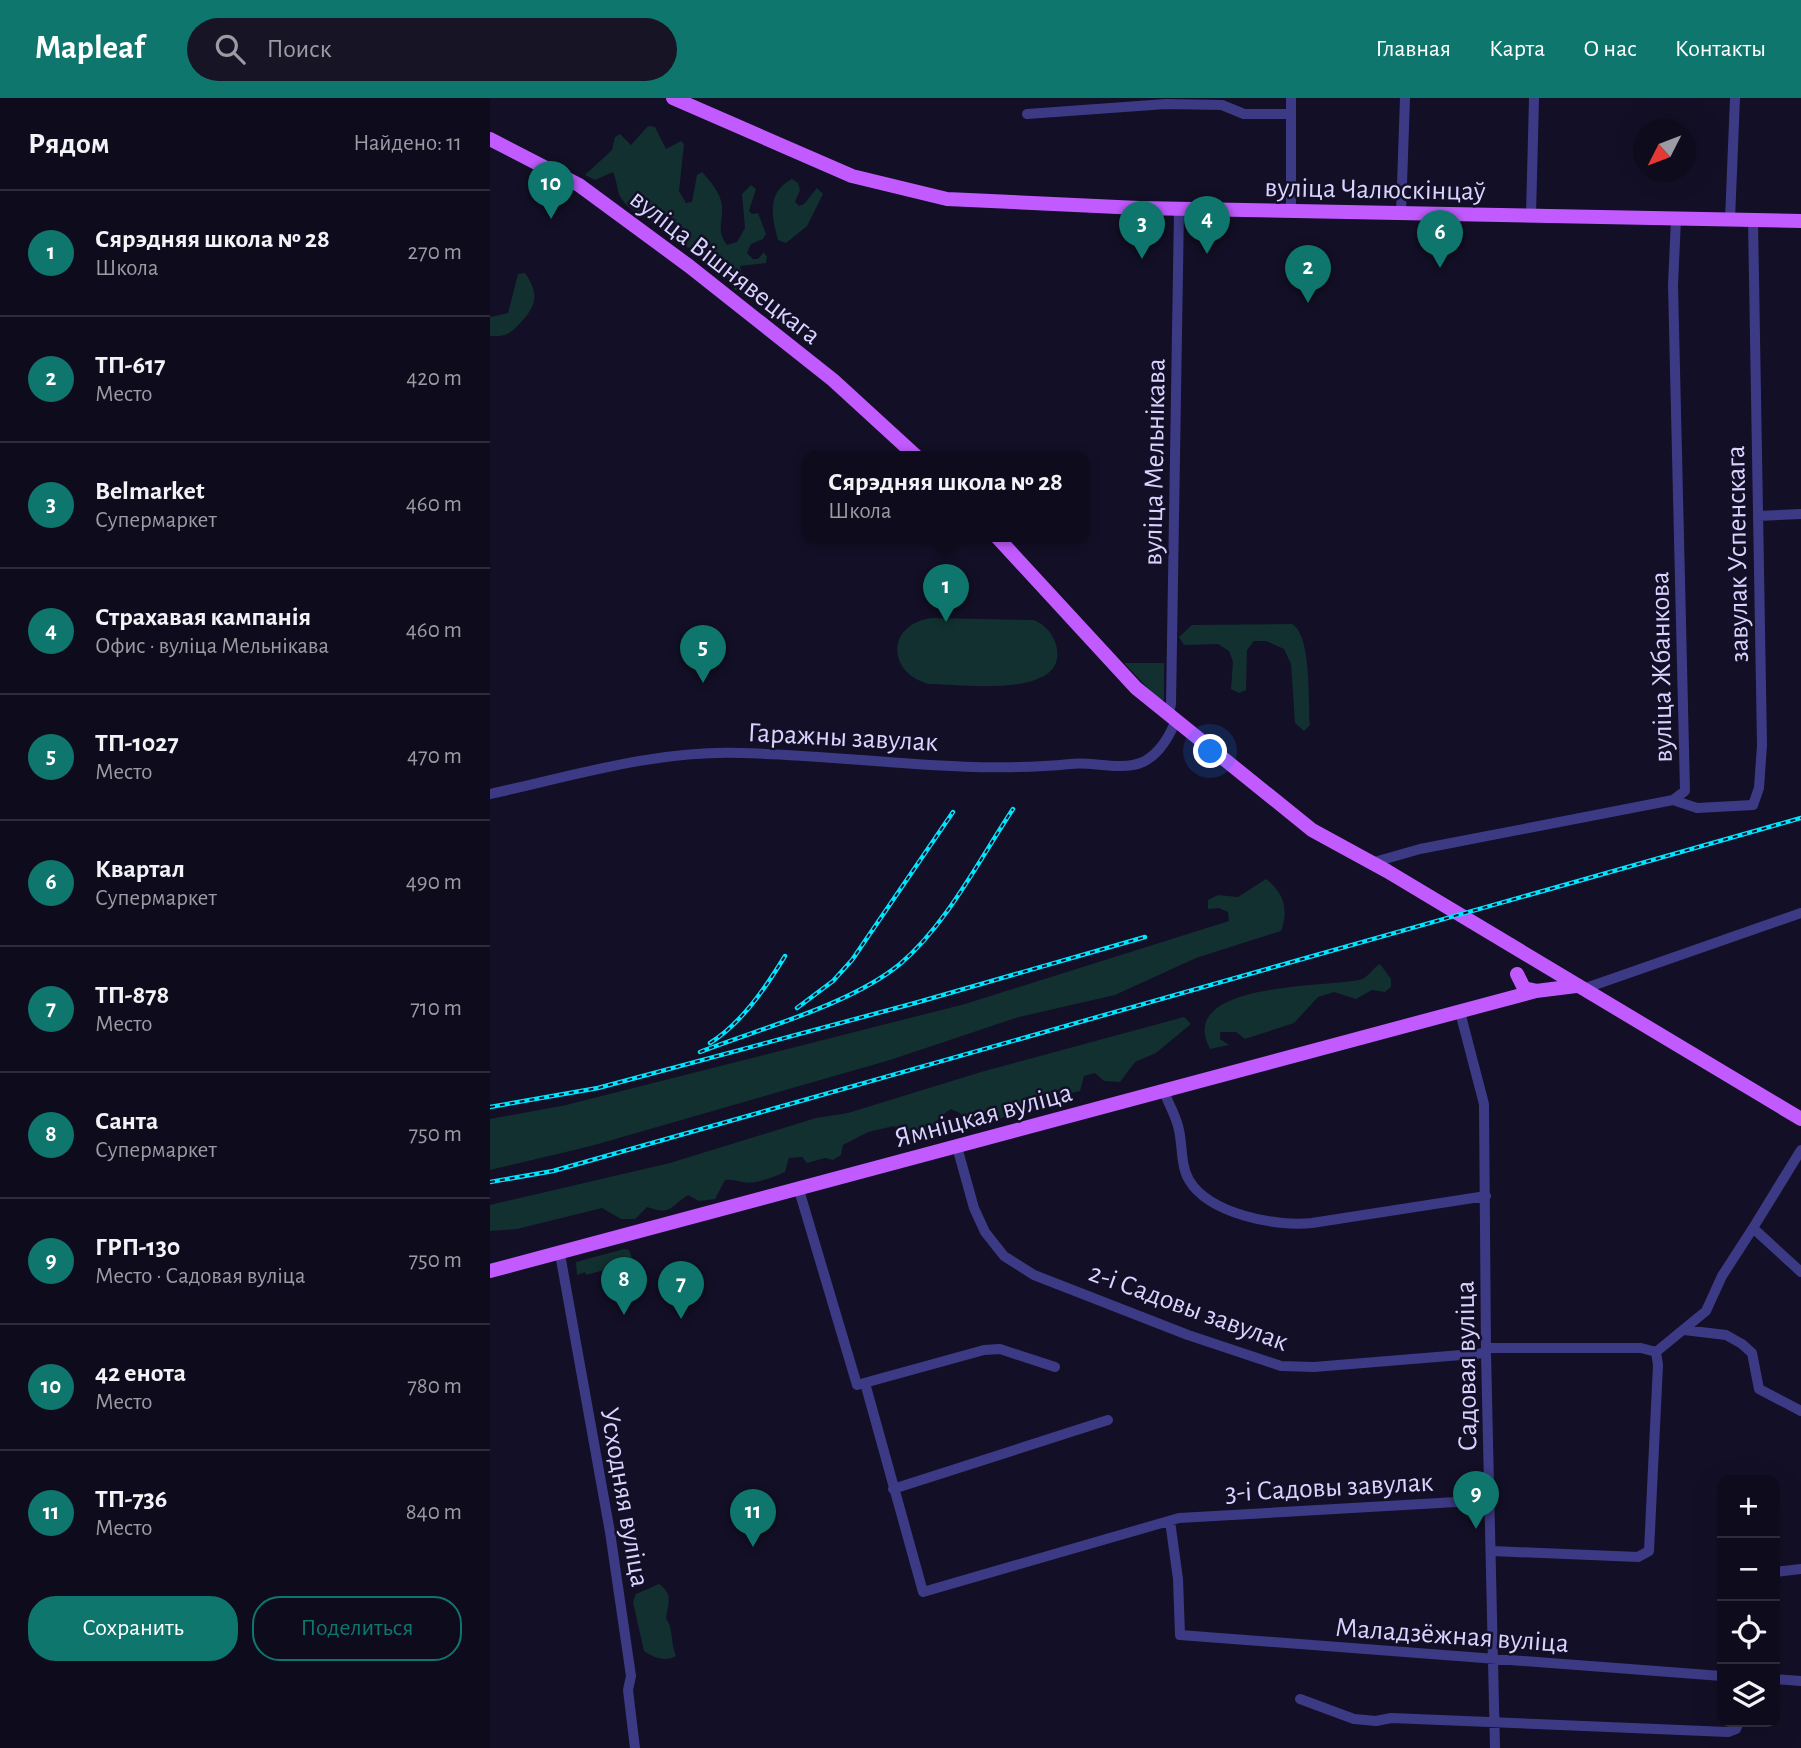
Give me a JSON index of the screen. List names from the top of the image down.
{
  "streets": {
    "main road": ["вуліца Чалюскінцаў", "вуліца Вішнявецкага", "Ямніцкая вуліца"],
    "street": [
      "вуліца Мельнікава",
      "завулак Успенскага",
      "вуліца Жбанкова",
      "Гаражны завулак",
      "2-і Садовы завулак",
      "Садовая вуліца",
      "3-і Садовы завулак",
      "Усходняя вуліца",
      "Маладзёжная вуліца"
    ]
  },
  "crossings": [
    ["вуліца Чалюскінцаў", "вуліца Мельнікава"],
    ["вуліца Чалюскінцаў", "завулак Успенскага"],
    ["вуліца Чалюскінцаў", "вуліца Жбанкова"],
    ["вуліца Мельнікава", "Гаражны завулак"],
    ["завулак Успенскага", "вуліца Жбанкова"],
    ["Ямніцкая вуліца", "2-і Садовы завулак"],
    ["Ямніцкая вуліца", "Садовая вуліца"],
    ["Ямніцкая вуліца", "Усходняя вуліца"],
    ["2-і Садовы завулак", "Садовая вуліца"],
    ["Садовая вуліца", "3-і Садовы завулак"],
    ["Садовая вуліца", "Маладзёжная вуліца"],
    ["3-і Садовы завулак", "Маладзёжная вуліца"]
  ],
  "north": "bottom left",
  "page": {
    "header": "Mapleaf",
    "search": "Поиск",
    "nav": [
      "Главная",
      "Карта",
      "О нас",
      "Контакты"
    ],
    "heading": ["Рядом", "Найдено: 11"],
    "pins": [
      "10",
      "4",
      "3",
      "6",
      "2",
      "1",
      "5",
      "8",
      "7",
      "9",
      "11"
    ],
    "list": [
      {
        "mark": "1",
        "name": "Сярэдняя школа № 28",
        "note": "Школа",
        "value": "270 m"
      },
      {
        "mark": "2",
        "name": "ТП-617",
        "note": "Место",
        "value": "420 m"
      },
      {
        "mark": "3",
        "name": "Belmarket",
        "note": "Супермаркет",
        "value": "460 m"
      },
      {
        "mark": "4",
        "name": "Страхавая кампанія",
        "note": "Офис · вуліца Мельнікава",
        "value": "460 m"
      },
      {
        "mark": "5",
        "name": "ТП-1027",
        "note": "Место",
        "value": "470 m"
      },
      {
        "mark": "6",
        "name": "Квартал",
        "note": "Супермаркет",
        "value": "490 m"
      },
      {
        "mark": "7",
        "name": "ТП-878",
        "note": "Место",
        "value": "710 m"
      },
      {
        "mark": "8",
        "name": "Санта",
        "note": "Супермаркет",
        "value": "750 m"
      },
      {
        "mark": "9",
        "name": "ГРП-130",
        "note": "Место · Садовая вуліца",
        "value": "750 m"
      },
      {
        "mark": "10",
        "name": "42 енота",
        "note": "Место",
        "value": "780 m"
      },
      {
        "mark": "11",
        "name": "ТП-736",
        "note": "Место",
        "value": "840 m"
      }
    ],
    "popup": ["Сярэдняя школа № 28", "Школа"],
    "map_buttons": ["+", "−"],
    "buttons": ["Сохранить", "Поделиться"]
  }
}
